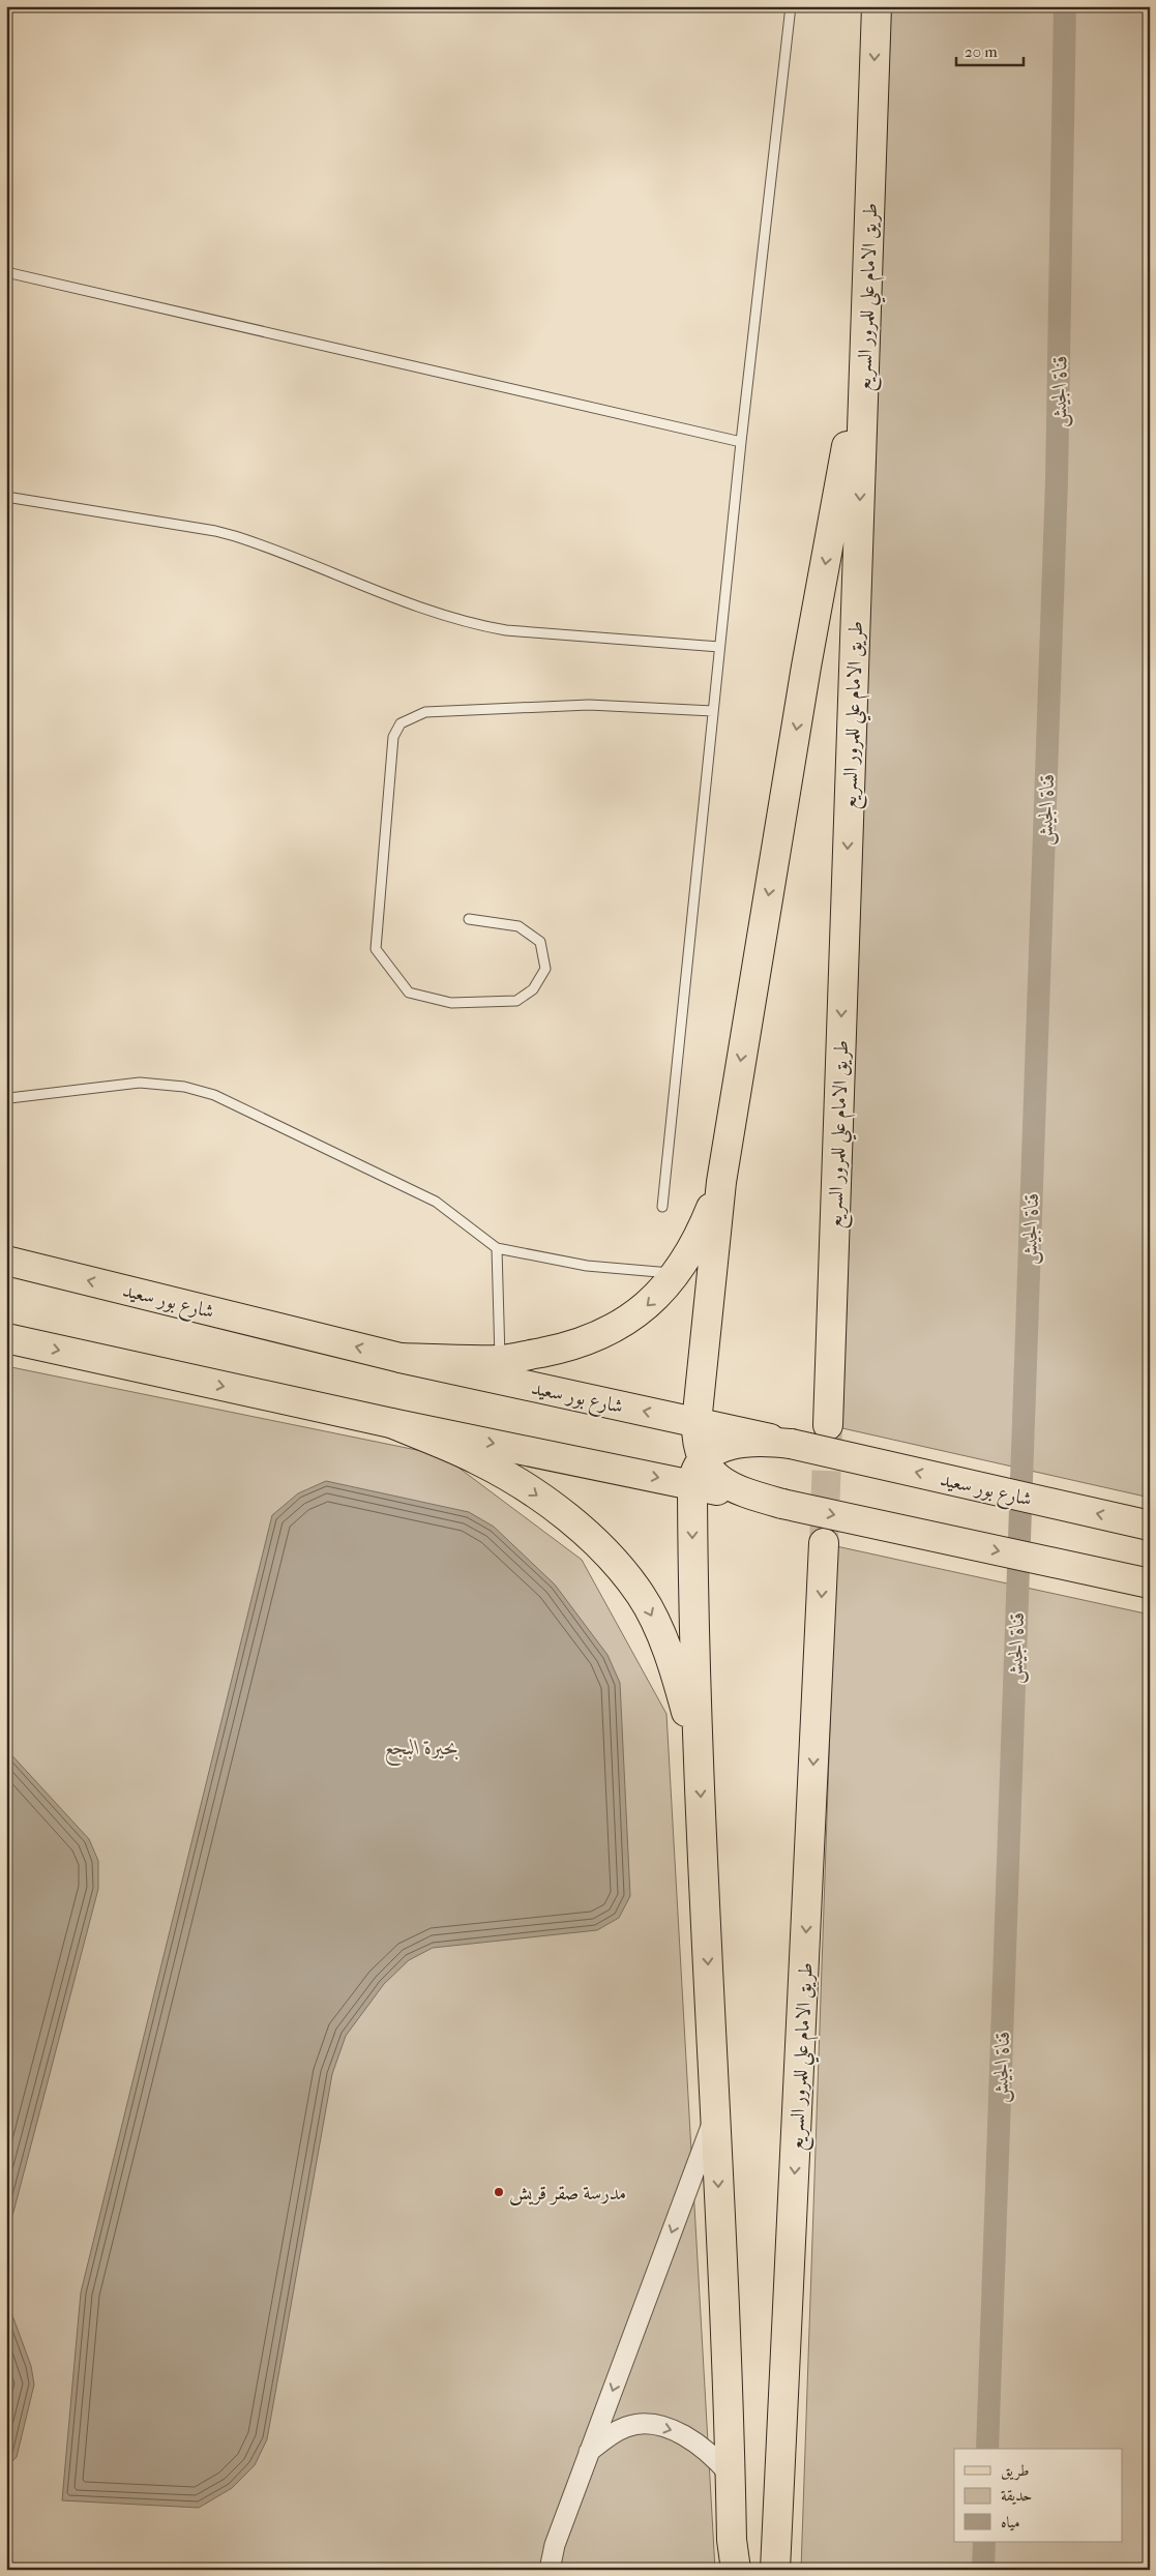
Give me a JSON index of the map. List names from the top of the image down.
{
  "streets": {
    "main road": ["طريق الامام علي للمرور السريع", "شارع بور سعيد"]
  },
  "water": ["قناة الجيش", "بحيرة البجع"],
  "places": ["مدرسة صقر قريش"],
  "legend": ["طريق", "حديقة", "مياه"],
  "scale_bar": "20 m"
}
